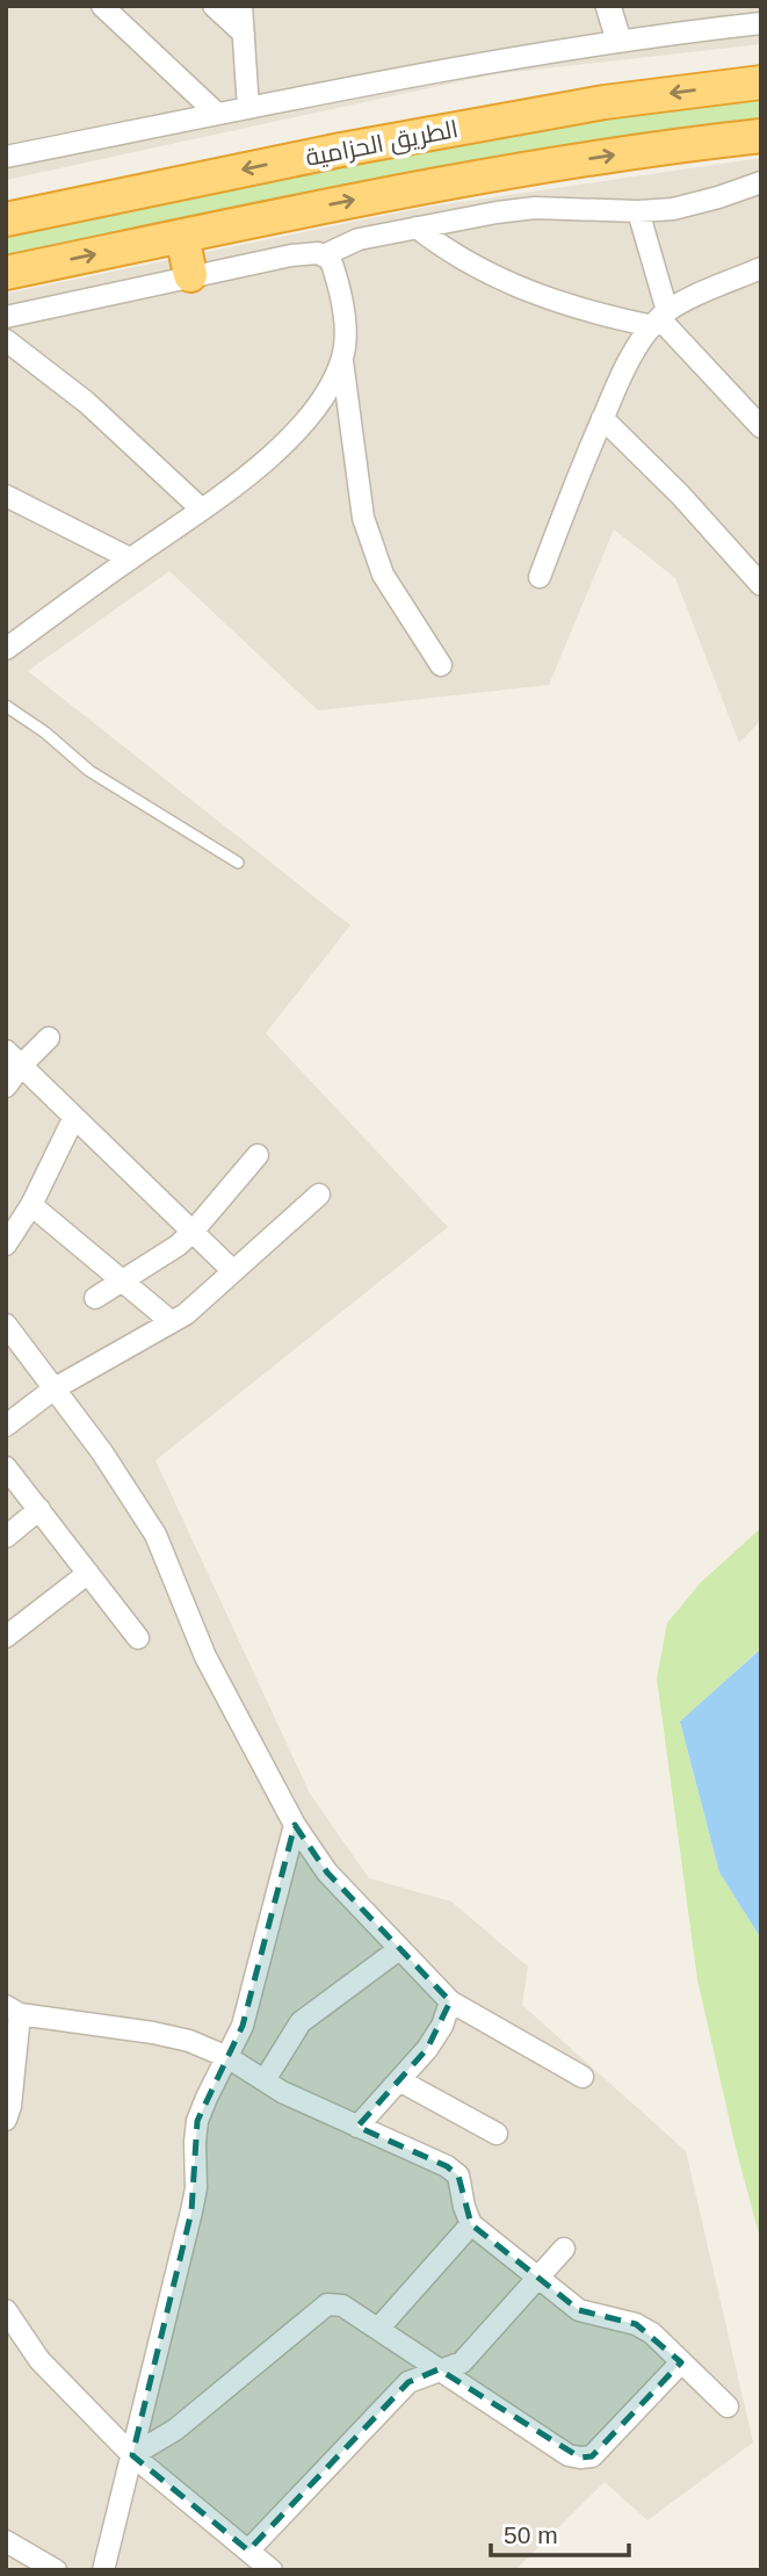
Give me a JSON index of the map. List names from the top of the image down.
{
  "streets": {
    "highway": ["الطريق الحزامية"]
  },
  "scale_bar": "50 m"
}
